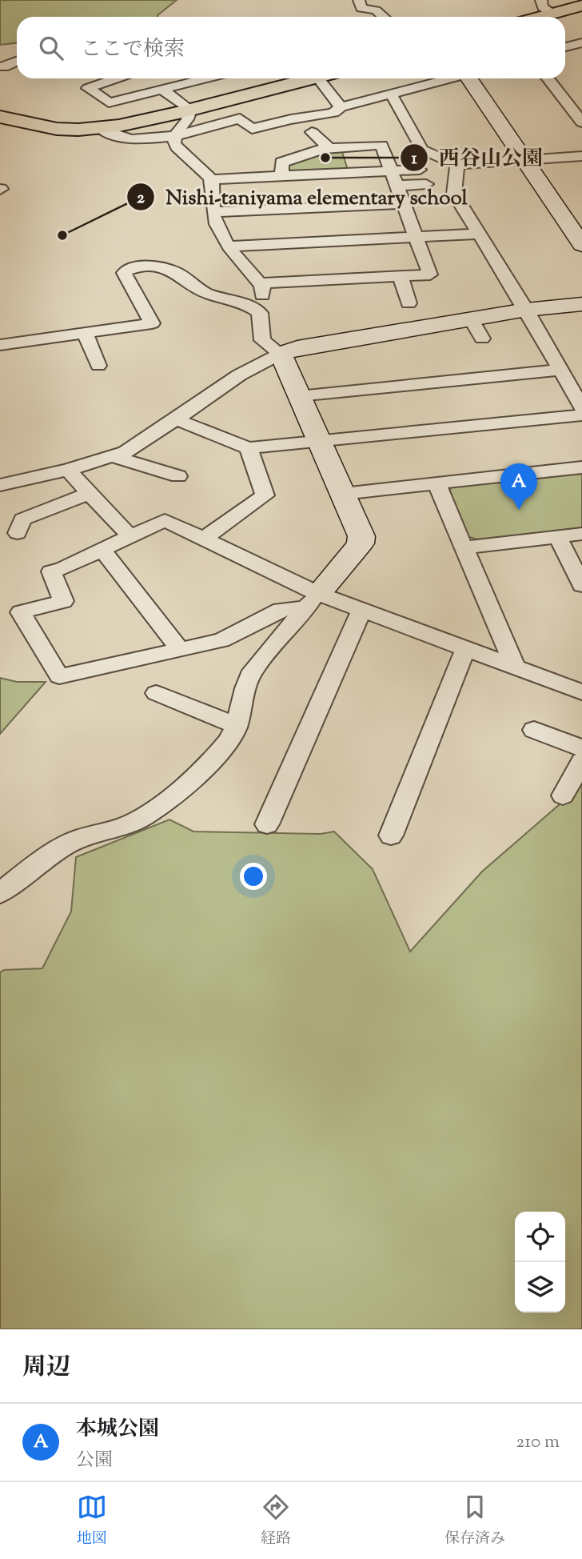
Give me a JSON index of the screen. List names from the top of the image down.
{
  "places": ["西谷山公園", "Nishi-taniyama elementary school"],
  "page": {
    "search": "ここで検索",
    "pins": "A",
    "heading": "周辺",
    "list": [
      {
        "mark": "A",
        "name": "本城公園",
        "note": "公園",
        "value": "210 m"
      }
    ],
    "nav": ["地図", "経路", "保存済み"]
  }
}
